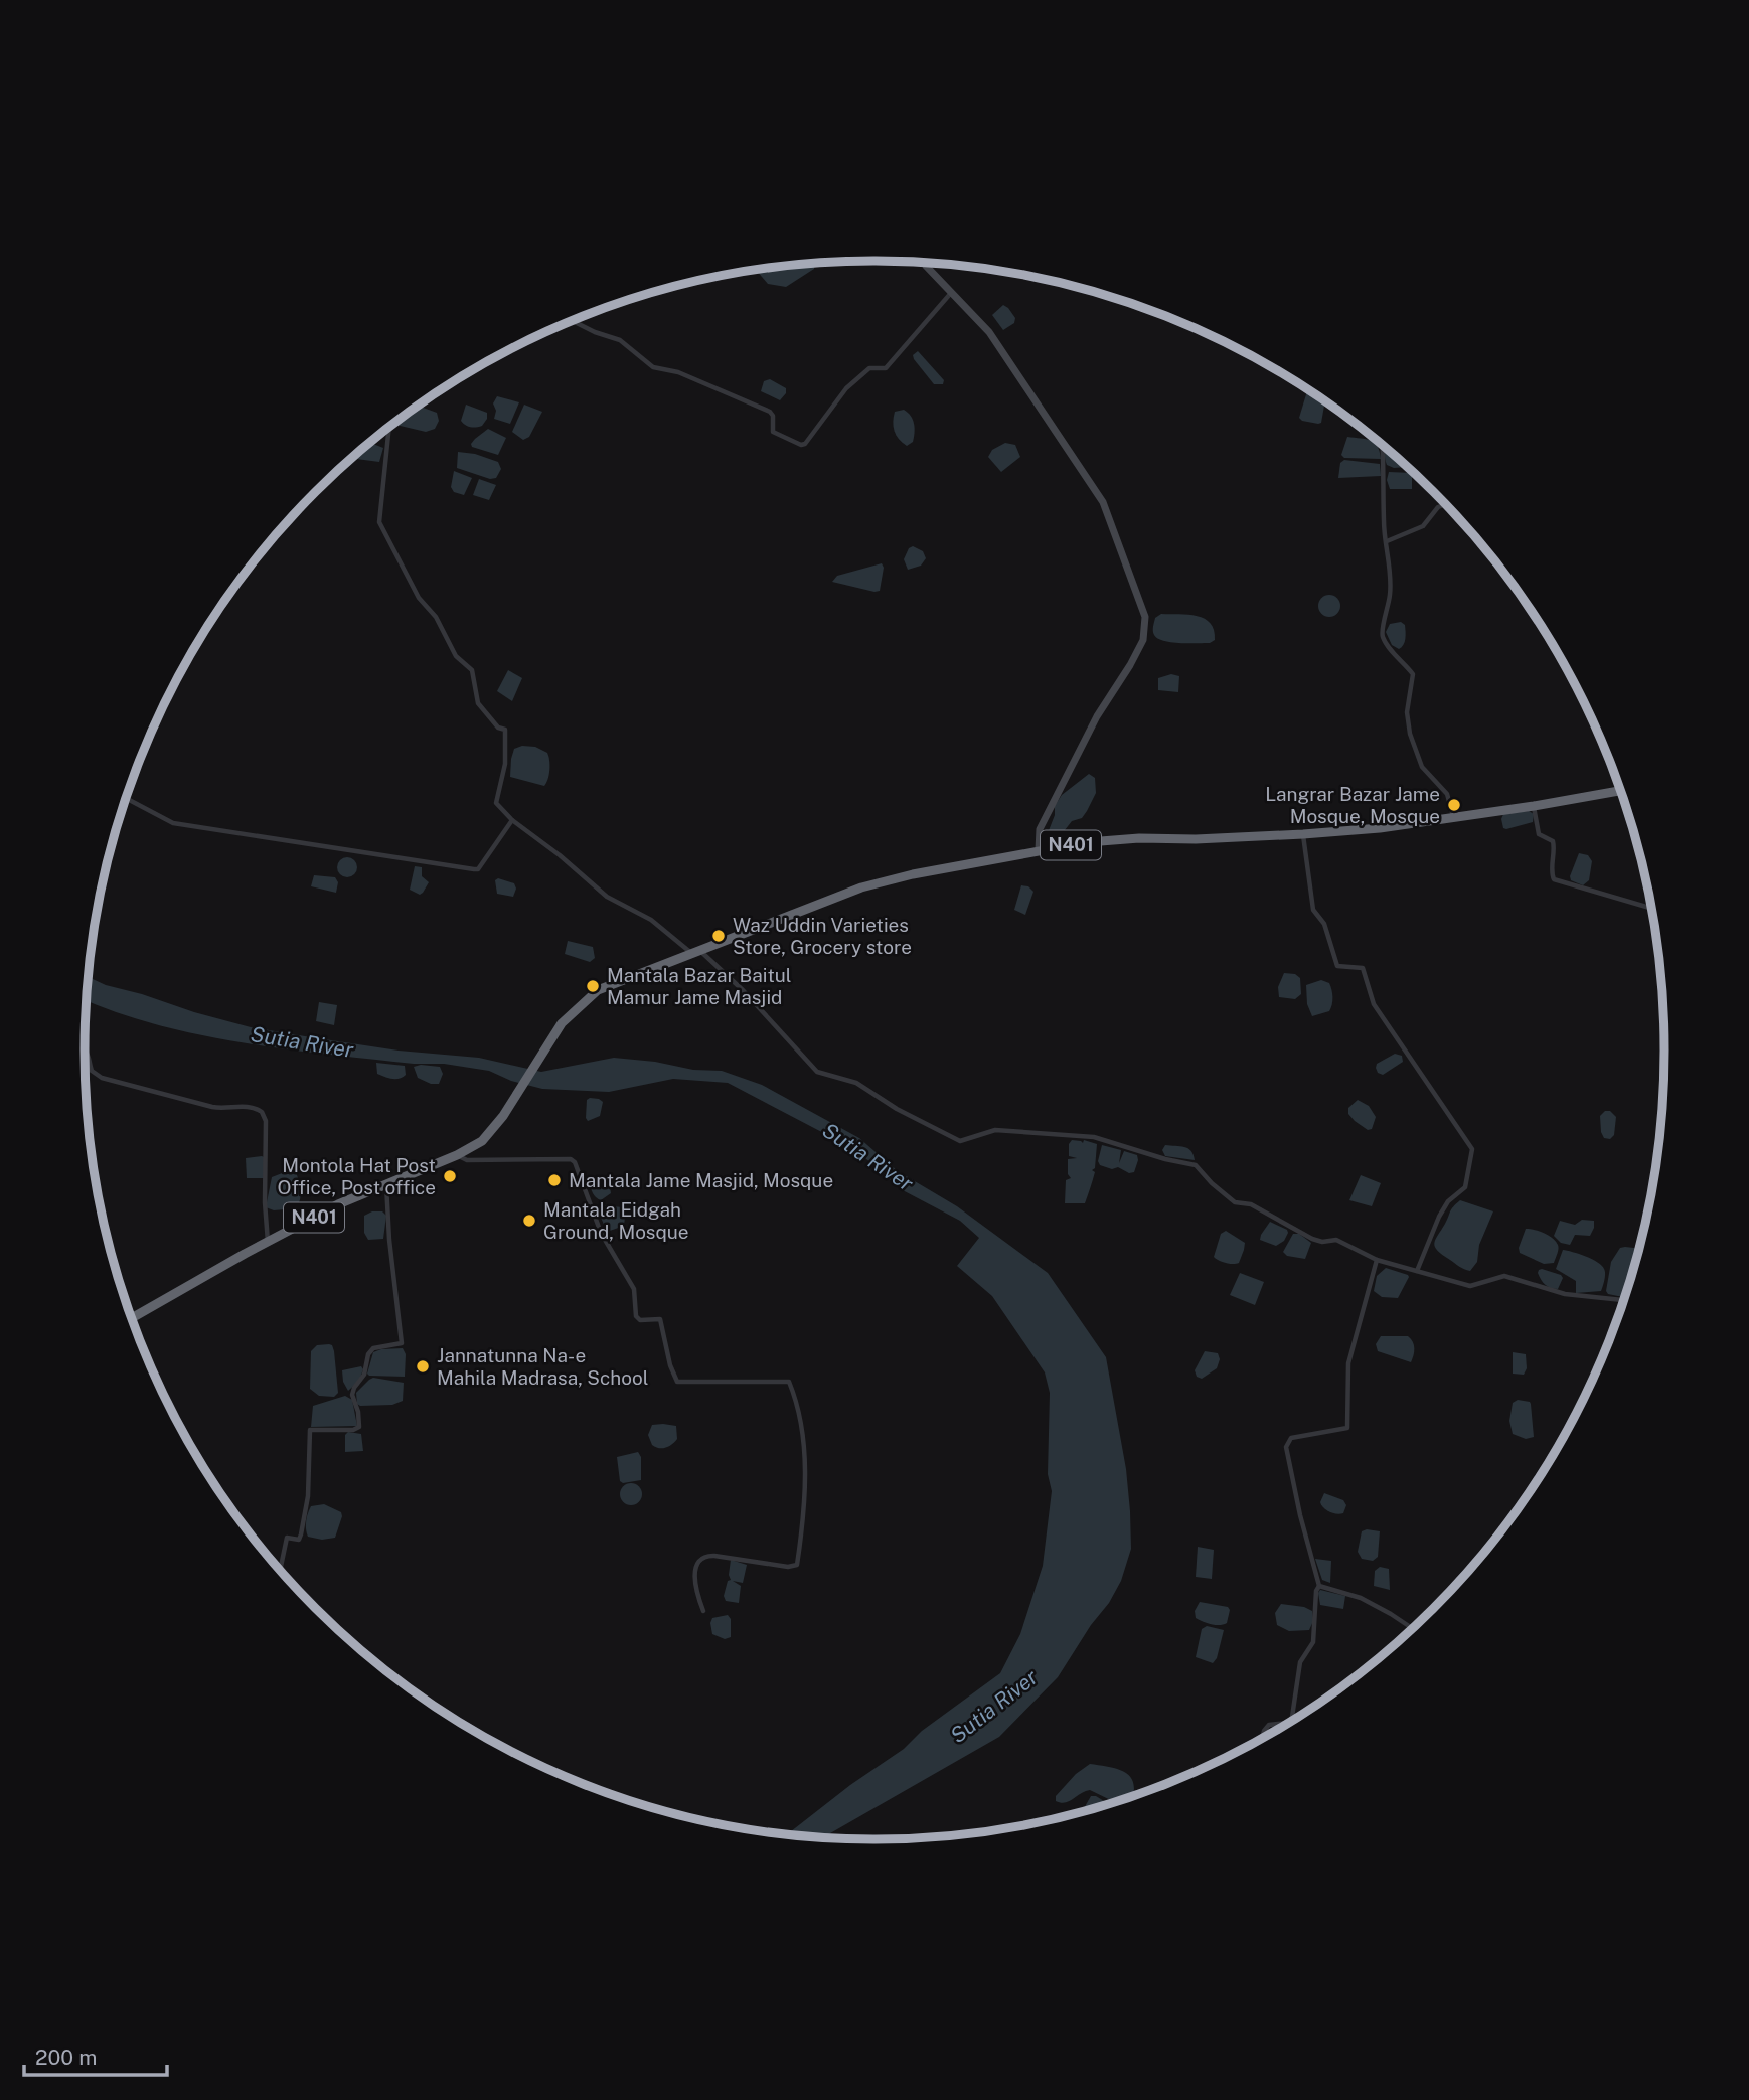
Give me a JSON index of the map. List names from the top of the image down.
{
  "streets": {
    "highway": ["N401"]
  },
  "water": ["Sutia River"],
  "places": [
    "Langrar Bazar Jame Mosque, Mosque",
    "Waz Uddin Varieties Store, Grocery store",
    "Mantala Bazar Baitul Mamur Jame Masjid",
    "Montola Hat Post Office, Post office",
    "Mantala Jame Masjid, Mosque",
    "Mantala Eidgah Ground, Mosque",
    "Jannatunna Na-e Mahila Madrasa, School"
  ],
  "scale_bar": "200 m"
}
